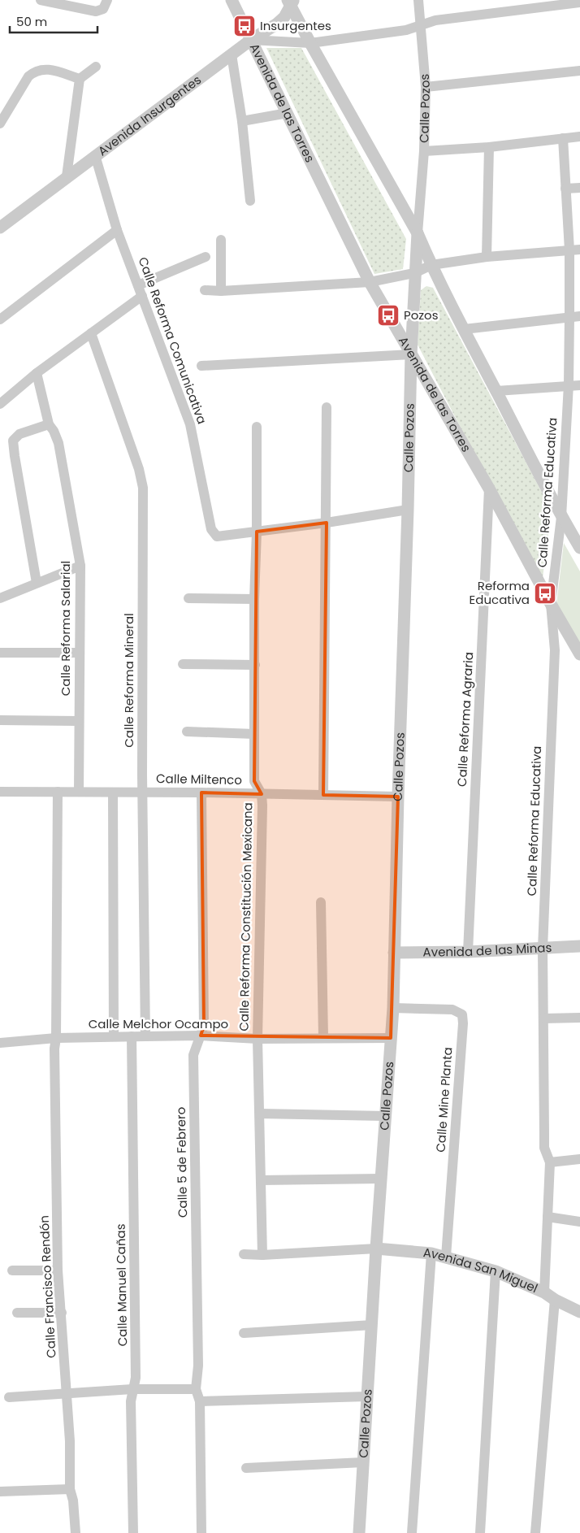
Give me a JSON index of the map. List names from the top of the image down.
{
  "streets": {
    "street": [
      "Avenida de las Torres",
      "Calle Pozos",
      "Avenida Insurgentes",
      "Calle Reforma Comunicativa",
      "Calle Reforma Educativa",
      "Calle Reforma Salarial",
      "Calle Reforma Mineral",
      "Calle Reforma Agraria",
      "Calle Miltenco",
      "Calle Reforma Constitución Mexicana",
      "Avenida de las Minas",
      "Calle Melchor Ocampo",
      "Calle Mine Planta",
      "Calle 5 de Febrero",
      "Avenida San Miguel",
      "Calle Manuel Cañas",
      "Calle Francisco Rendón"
    ]
  },
  "crossings": [
    ["Avenida de las Torres", "Calle Pozos"],
    ["Avenida de las Torres", "Avenida Insurgentes"],
    ["Avenida de las Torres", "Calle Reforma Educativa"],
    ["Avenida de las Torres", "Calle Reforma Agraria"],
    ["Calle Pozos", "Calle Miltenco"],
    ["Calle Pozos", "Avenida de las Minas"],
    ["Calle Pozos", "Calle Melchor Ocampo"],
    ["Calle Pozos", "Calle Mine Planta"],
    ["Calle Pozos", "Avenida San Miguel"],
    ["Avenida Insurgentes", "Calle Reforma Comunicativa"],
    ["Calle Reforma Comunicativa", "Calle Reforma Constitución Mexicana"],
    ["Calle Reforma Educativa", "Avenida de las Minas"],
    ["Calle Reforma Salarial", "Calle Miltenco"],
    ["Calle Reforma Mineral", "Calle Miltenco"],
    ["Calle Reforma Mineral", "Calle Melchor Ocampo"],
    ["Calle Reforma Agraria", "Avenida de las Minas"],
    ["Calle Miltenco", "Calle Reforma Constitución Mexicana"],
    ["Calle Miltenco", "Calle 5 de Febrero"],
    ["Calle Miltenco", "Calle Francisco Rendón"],
    ["Calle Reforma Constitución Mexicana", "Calle Melchor Ocampo"],
    ["Calle Melchor Ocampo", "Calle 5 de Febrero"],
    ["Calle Melchor Ocampo", "Calle Manuel Cañas"],
    ["Calle Melchor Ocampo", "Calle Francisco Rendón"],
    ["Calle Mine Planta", "Avenida San Miguel"]
  ],
  "places": {
    "bus stop": ["Insurgentes", "Pozos", "Reforma Educativa"]
  },
  "scale_bar": "50 m"
}
